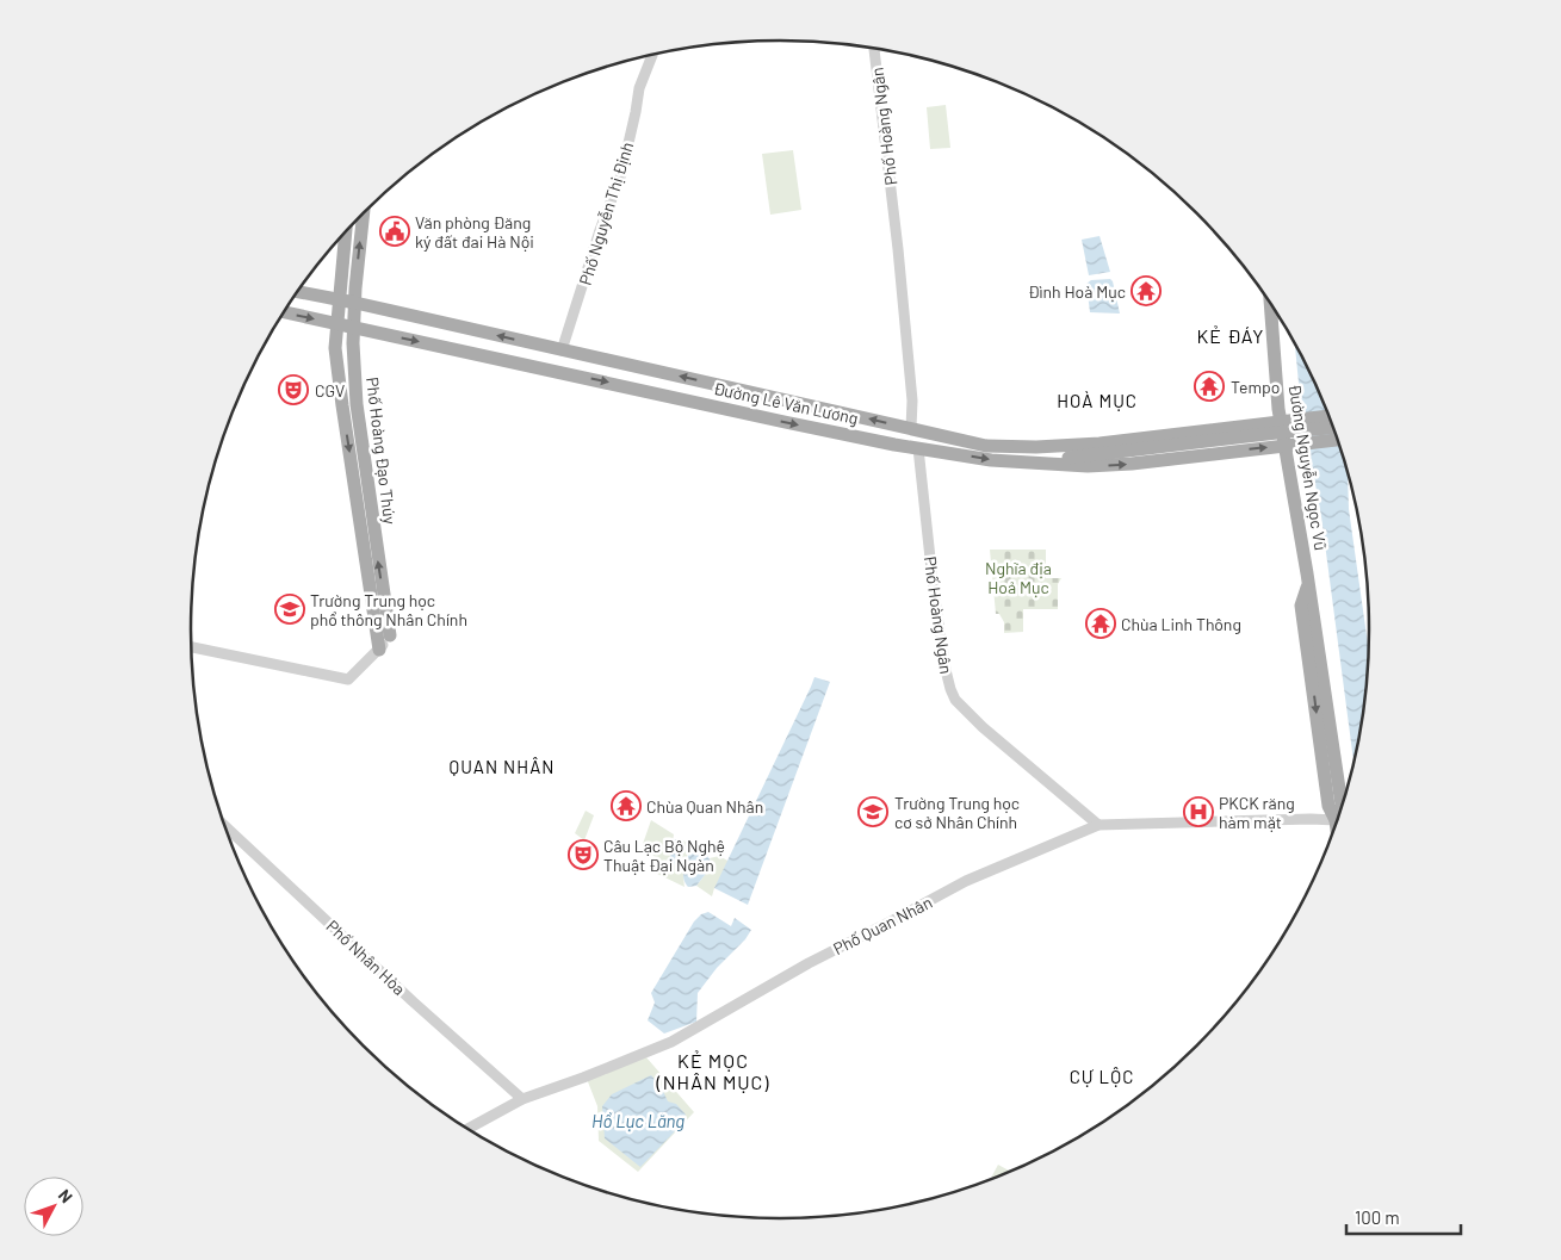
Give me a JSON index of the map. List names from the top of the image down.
{
  "streets": {
    "main road": ["Đường Lê Văn Lương", "Phố Hoàng Đạo Thúy", "Đường Nguyễn Ngọc Vũ"],
    "street": [
      "Phố Hoàng Ngân",
      "Phố Nguyễn Thị Định",
      "Phố Quan Nhân",
      "Phố Nhân Hòa"
    ]
  },
  "crossings": [
    ["Phố Hoàng Ngân", "Đường Lê Văn Lương"],
    ["Phố Hoàng Ngân", "Phố Quan Nhân"],
    ["Phố Nguyễn Thị Định", "Đường Lê Văn Lương"],
    ["Đường Lê Văn Lương", "Phố Hoàng Đạo Thúy"],
    ["Đường Lê Văn Lương", "Đường Nguyễn Ngọc Vũ"],
    ["Phố Quan Nhân", "Phố Nhân Hòa"]
  ],
  "districts": [
    "KẺ ĐÁY",
    "HOÀ MỤC",
    "QUAN NHÂN",
    "KẺ MỌC (NHÂN MỤC)",
    "CỰ LỘC"
  ],
  "water": ["Hồ Lục Lăng"],
  "parks": ["Nghĩa địa Hoả Mục"],
  "places": {
    "public building": ["Văn phòng Đăng ký đất đai Hà Nội"],
    "temple": [
      "Đình Hoà Mục",
      "Tempo",
      "Chùa Linh Thông",
      "Chùa Quan Nhân"
    ],
    "theatre": ["CGV", "Câu Lạc Bộ Nghệ Thuật Đại Ngàn"],
    "school or university": ["Trường Trung học phổ thông Nhân Chính", "Trường Trung học cơ sở Nhân Chính"],
    "hospital": ["PKCK răng hàm mặt"]
  },
  "scale_bar": "100 m",
  "north": "top right"
}
